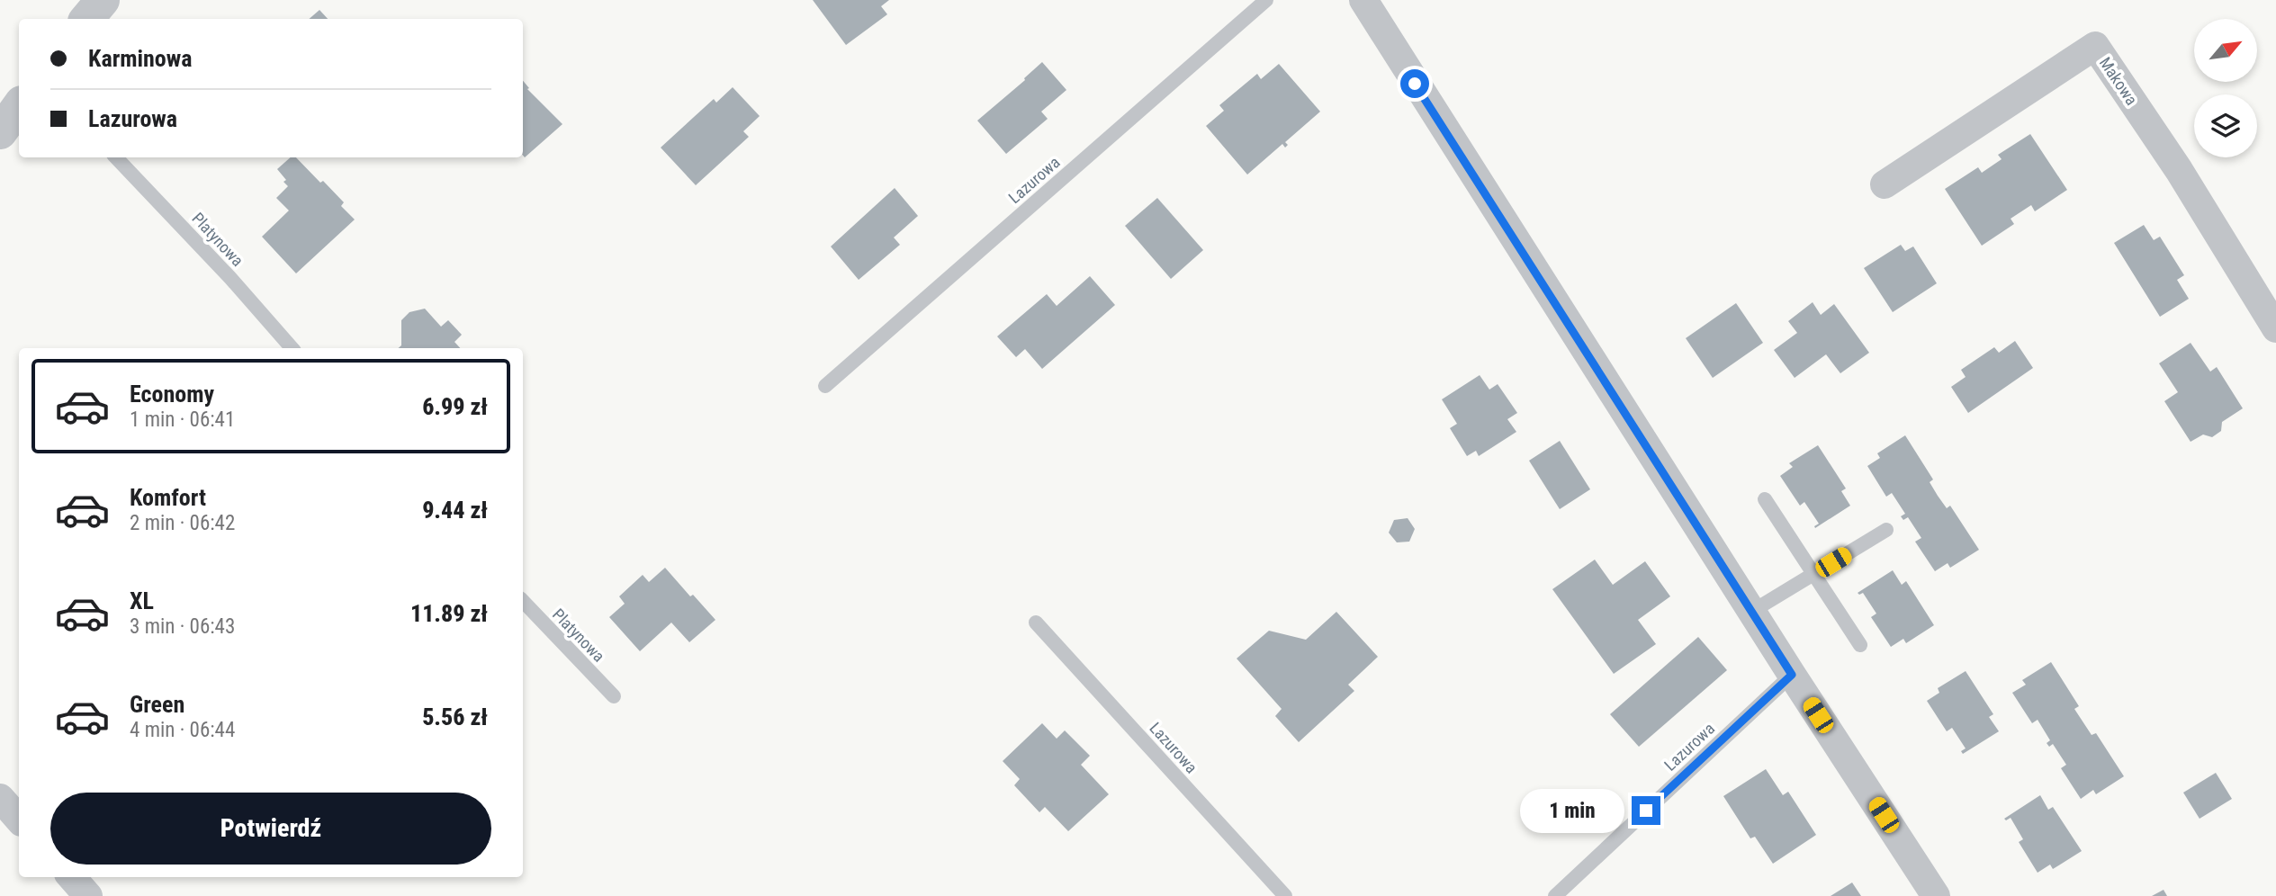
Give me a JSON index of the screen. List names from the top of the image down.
{
  "streets": {
    "street": ["Makowa"],
    "lane": ["Lazurowa", "Platynowa"]
  },
  "north": "top right",
  "page": {
    "banner": ["Karminowa", "Lazurowa"],
    "list": [
      {
        "name": "Economy",
        "note": "1 min · 06:41",
        "value": "6.99 zł"
      },
      {
        "name": "Komfort",
        "note": "2 min · 06:42",
        "value": "9.44 zł"
      },
      {
        "name": "XL",
        "note": "3 min · 06:43",
        "value": "11.89 zł"
      },
      {
        "name": "Green",
        "note": "4 min · 06:44",
        "value": "5.56 zł"
      }
    ],
    "buttons": "Potwierdź",
    "bubble": "1 min"
  }
}
